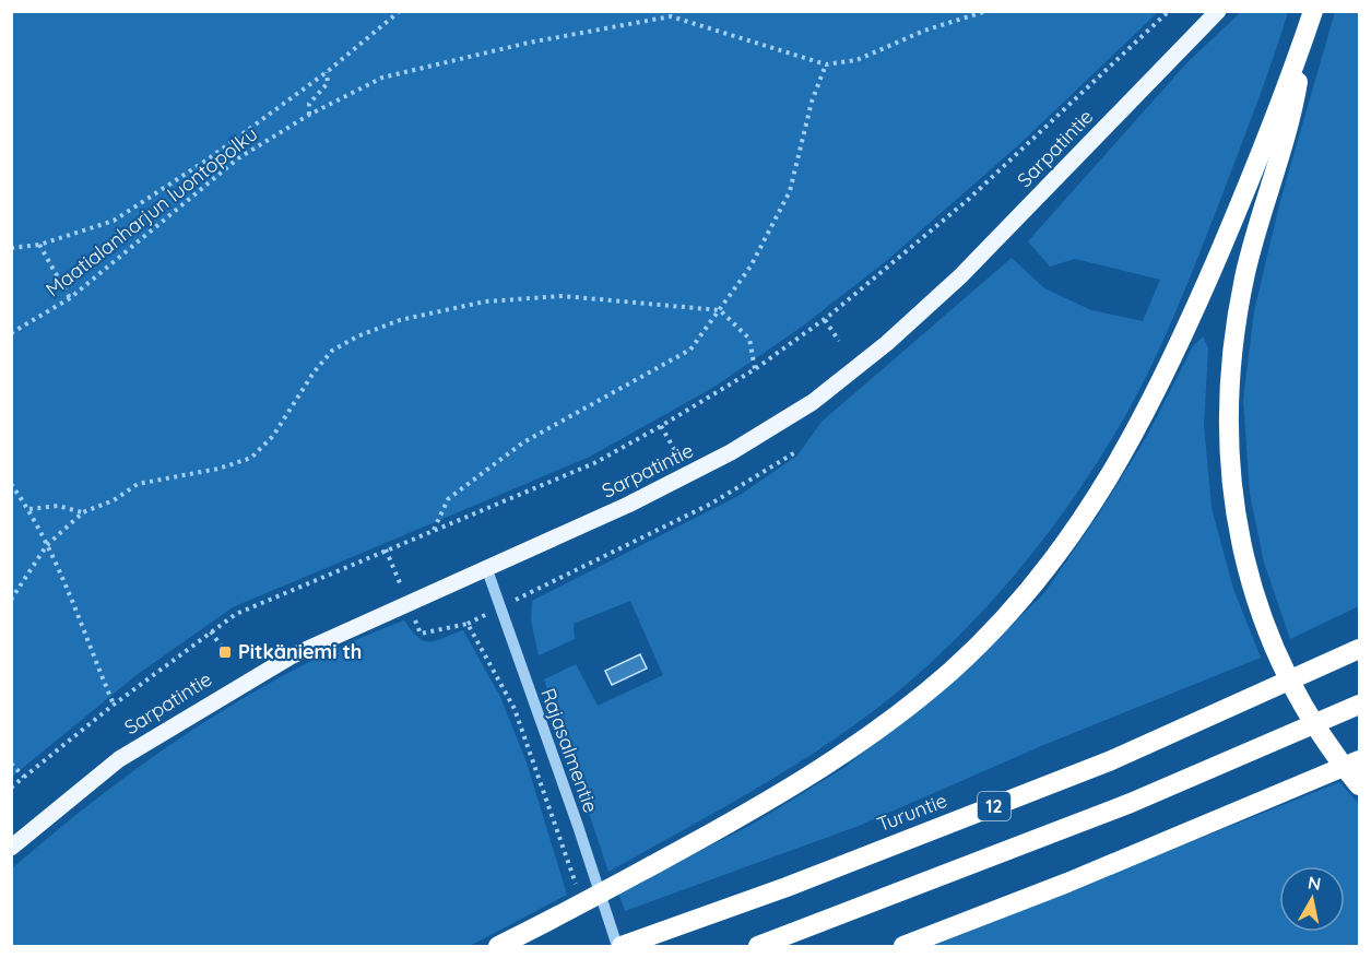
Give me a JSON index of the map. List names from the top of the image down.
{
  "streets": {
    "highway": ["12", "Turuntie"],
    "main road": ["Sarpatintie"],
    "street": ["Rajasalmentie"],
    "path": ["Maatialanharjun luontopolku"]
  },
  "crossings": [
    ["Sarpatintie", "Rajasalmentie"],
    ["Rajasalmentie", "Turuntie"]
  ],
  "places": {
    "transit": ["Pitkäniemi th"]
  },
  "north": "top"
}
